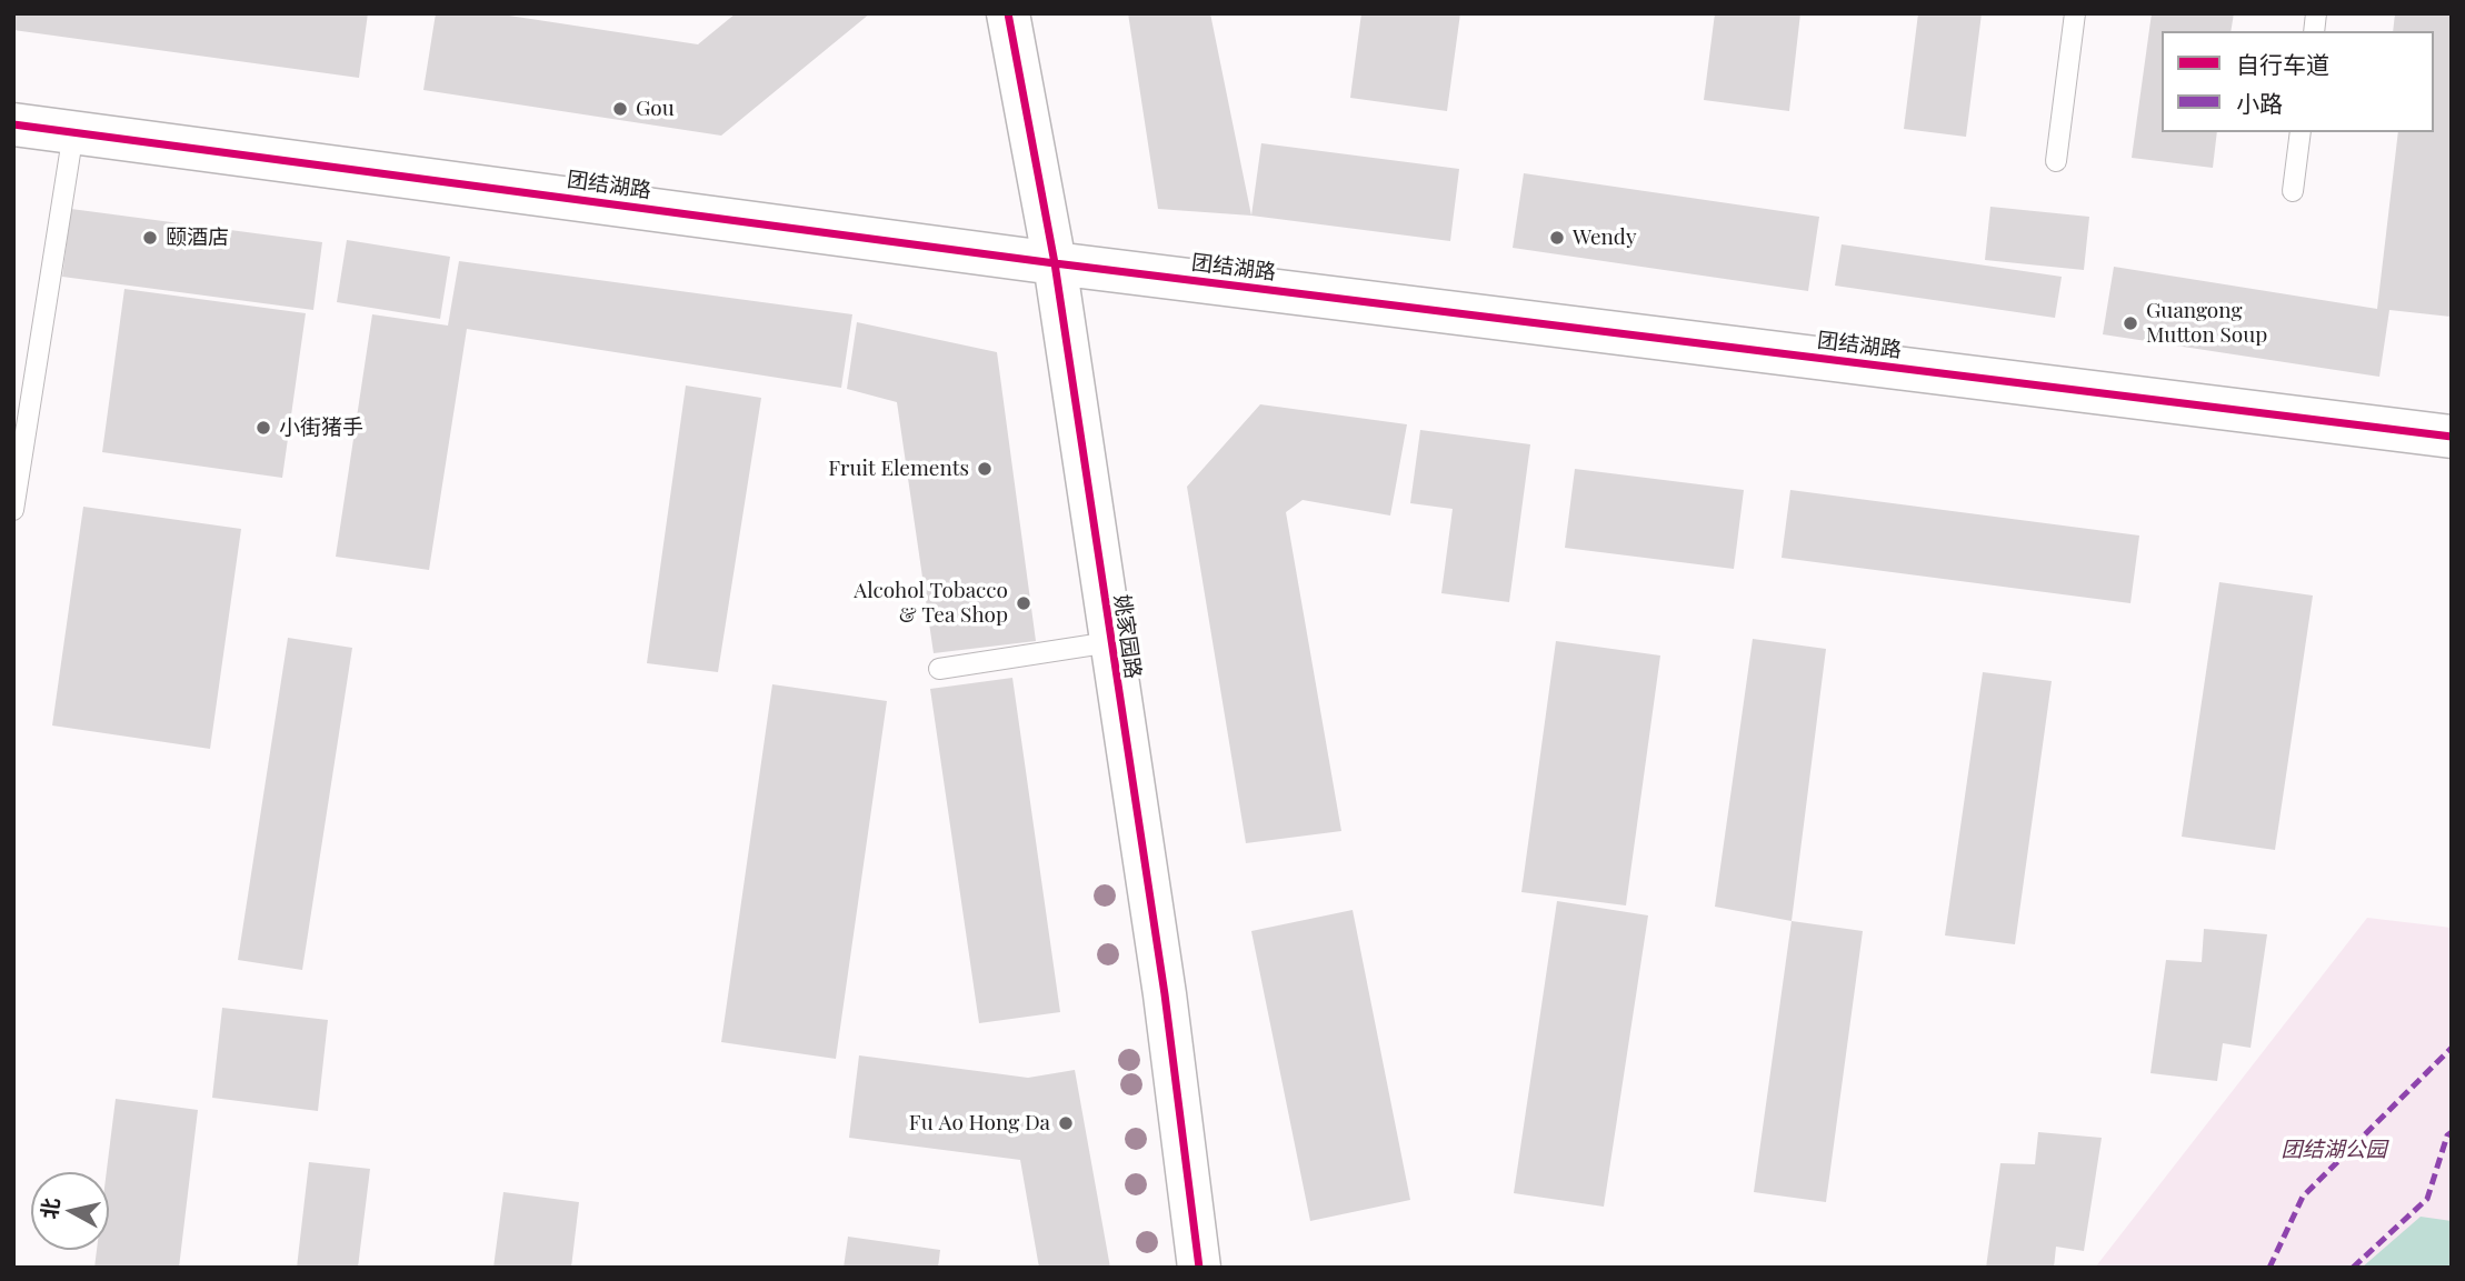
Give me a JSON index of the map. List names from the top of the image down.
{
  "streets": {
    "street": ["团结湖路", "姚家园路"]
  },
  "crossings": [
    ["团结湖路", "姚家园路"]
  ],
  "parks": ["团结湖公园"],
  "places": [
    "Gou",
    "颐酒店",
    "Wendy",
    "Guangong Mutton Soup",
    "小街猪手",
    "Fruit Elements",
    "Alcohol Tobacco & Tea Shop",
    "Fu Ao Hong Da"
  ],
  "legend": ["自行车道", "小路"],
  "north": "left"
}
